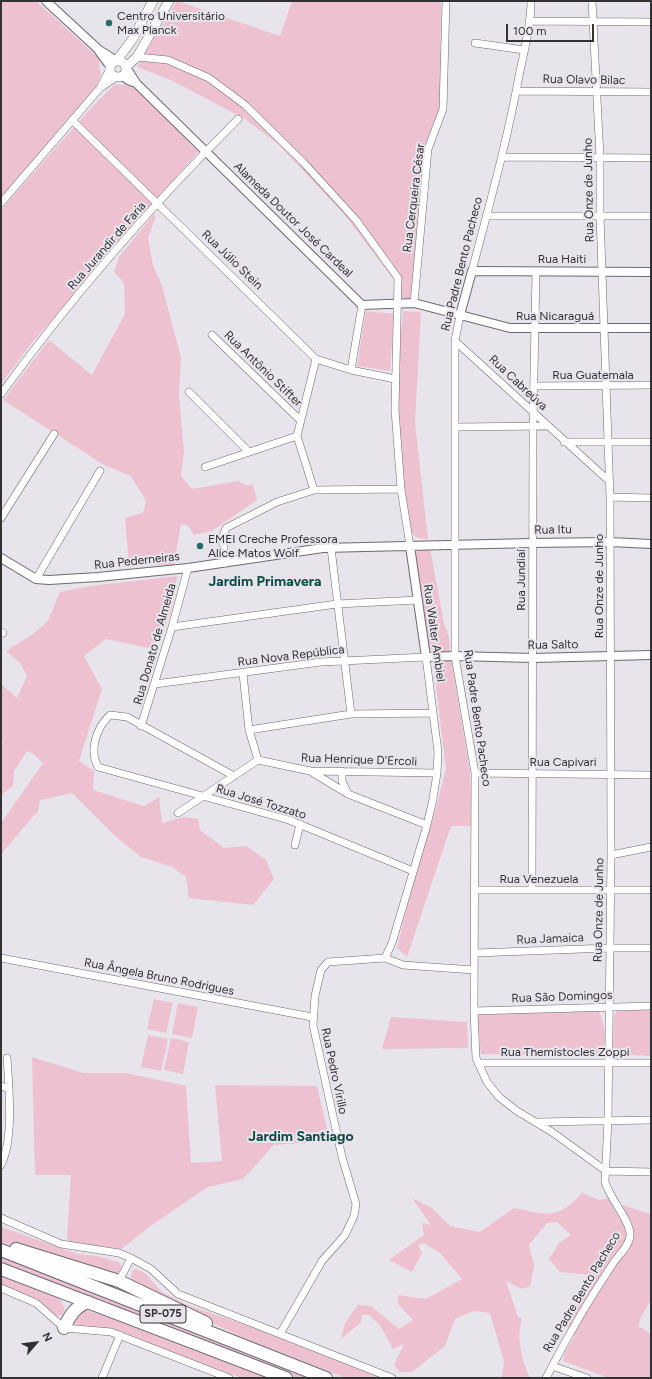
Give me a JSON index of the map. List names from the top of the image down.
{
  "streets": {
    "highway": ["SP-075"],
    "street": [
      "Rua Olavo Bilac",
      "Rua Onze de Junho",
      "Rua Cerqueira César",
      "Alameda Doutor José Cardeal",
      "Rua Jurandir de Faria",
      "Rua Haiti",
      "Rua Júlio Stein",
      "Rua Padre Bento Pacheco",
      "Rua Nicaraguá",
      "Rua Antônio Stifter",
      "Rua Guatemala",
      "Rua Cabreúva",
      "Rua Itu",
      "Rua Pederneiras",
      "Rua Jundiaí",
      "Rua Walter Ambiel",
      "Rua Donato de Almeida",
      "Rua Salto",
      "Rua Nova República",
      "Rua Henrique D'Ercoli",
      "Rua Capivari",
      "Rua José Tozzato",
      "Rua Venezuela",
      "Rua Jamaica",
      "Rua Ângela Bruno Rodrigues",
      "Rua São Domingos",
      "Rua Themístocles Zoppi",
      "Rua Pedro Virillo"
    ]
  },
  "crossings": [
    ["Rua Olavo Bilac", "Rua Onze de Junho"],
    ["Rua Olavo Bilac", "Rua Padre Bento Pacheco"],
    ["Rua Onze de Junho", "Rua Haiti"],
    ["Rua Onze de Junho", "Rua Padre Bento Pacheco"],
    ["Rua Onze de Junho", "Rua Nicaraguá"],
    ["Rua Onze de Junho", "Rua Guatemala"],
    ["Rua Onze de Junho", "Rua Cabreúva"],
    ["Rua Onze de Junho", "Rua Itu"],
    ["Rua Onze de Junho", "Rua Salto"],
    ["Rua Onze de Junho", "Rua Capivari"],
    ["Rua Onze de Junho", "Rua Venezuela"],
    ["Rua Onze de Junho", "Rua Jamaica"],
    ["Rua Onze de Junho", "Rua São Domingos"],
    ["Rua Onze de Junho", "Rua Themístocles Zoppi"],
    ["Alameda Doutor José Cardeal", "Rua Jurandir de Faria"],
    ["Rua Jurandir de Faria", "Rua Júlio Stein"],
    ["Rua Haiti", "Rua Padre Bento Pacheco"],
    ["Rua Haiti", "Rua Jundiaí"],
    ["Rua Júlio Stein", "Rua Walter Ambiel"],
    ["Rua Padre Bento Pacheco", "Rua Nicaraguá"],
    ["Rua Padre Bento Pacheco", "Rua Cabreúva"],
    ["Rua Padre Bento Pacheco", "Rua Itu"],
    ["Rua Padre Bento Pacheco", "Rua Pederneiras"],
    ["Rua Padre Bento Pacheco", "Rua Salto"],
    ["Rua Padre Bento Pacheco", "Rua Nova República"],
    ["Rua Padre Bento Pacheco", "Rua Capivari"],
    ["Rua Padre Bento Pacheco", "Rua Venezuela"],
    ["Rua Padre Bento Pacheco", "Rua Jamaica"],
    ["Rua Padre Bento Pacheco", "Rua São Domingos"],
    ["Rua Padre Bento Pacheco", "Rua Themístocles Zoppi"],
    ["Rua Padre Bento Pacheco", "Rua Pedro Virillo"],
    ["Rua Nicaraguá", "Rua Jundiaí"],
    ["Rua Guatemala", "Rua Jundiaí"],
    ["Rua Cabreúva", "Rua Jundiaí"],
    ["Rua Itu", "Rua Pederneiras"],
    ["Rua Itu", "Rua Jundiaí"],
    ["Rua Pederneiras", "Rua Walter Ambiel"],
    ["Rua Pederneiras", "Rua Donato de Almeida"],
    ["Rua Jundiaí", "Rua Salto"],
    ["Rua Jundiaí", "Rua Capivari"],
    ["Rua Jundiaí", "Rua Venezuela"],
    ["Rua Walter Ambiel", "Rua Nova República"],
    ["Rua Walter Ambiel", "Rua Henrique D'Ercoli"],
    ["Rua Walter Ambiel", "Rua José Tozzato"],
    ["Rua Walter Ambiel", "Rua Pedro Virillo"],
    ["Rua Donato de Almeida", "Rua Nova República"],
    ["Rua Donato de Almeida", "Rua José Tozzato"],
    ["Rua Salto", "Rua Nova República"],
    ["Rua Ângela Bruno Rodrigues", "Rua Pedro Virillo"]
  ],
  "districts": ["Jardim Primavera", "Jardim Santiago"],
  "places": ["Centro Universitário Max Planck", "EMEI Creche Professora Alice Matos Wolf"],
  "scale_bar": "100 m",
  "north": "top right"
}
